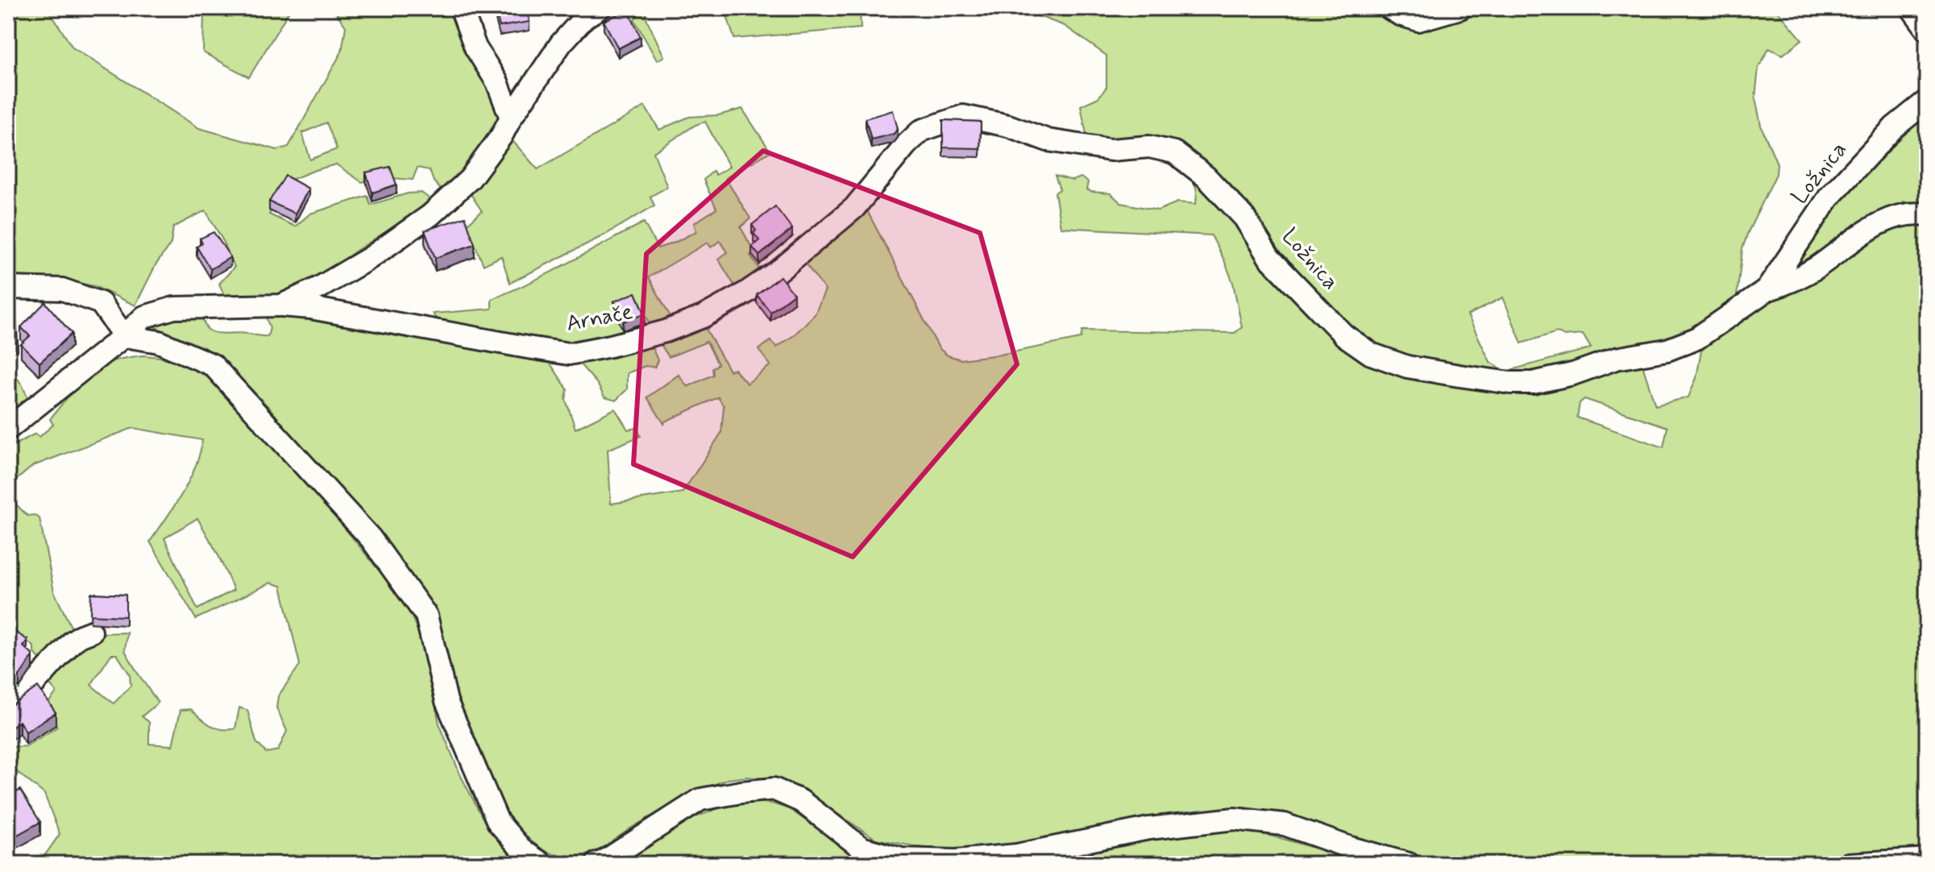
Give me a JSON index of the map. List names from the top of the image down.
{
  "streets": {
    "street": ["Ložnica", "Arnače"]
  },
  "crossings": [
    ["Ložnica", "Arnače"]
  ]
}
